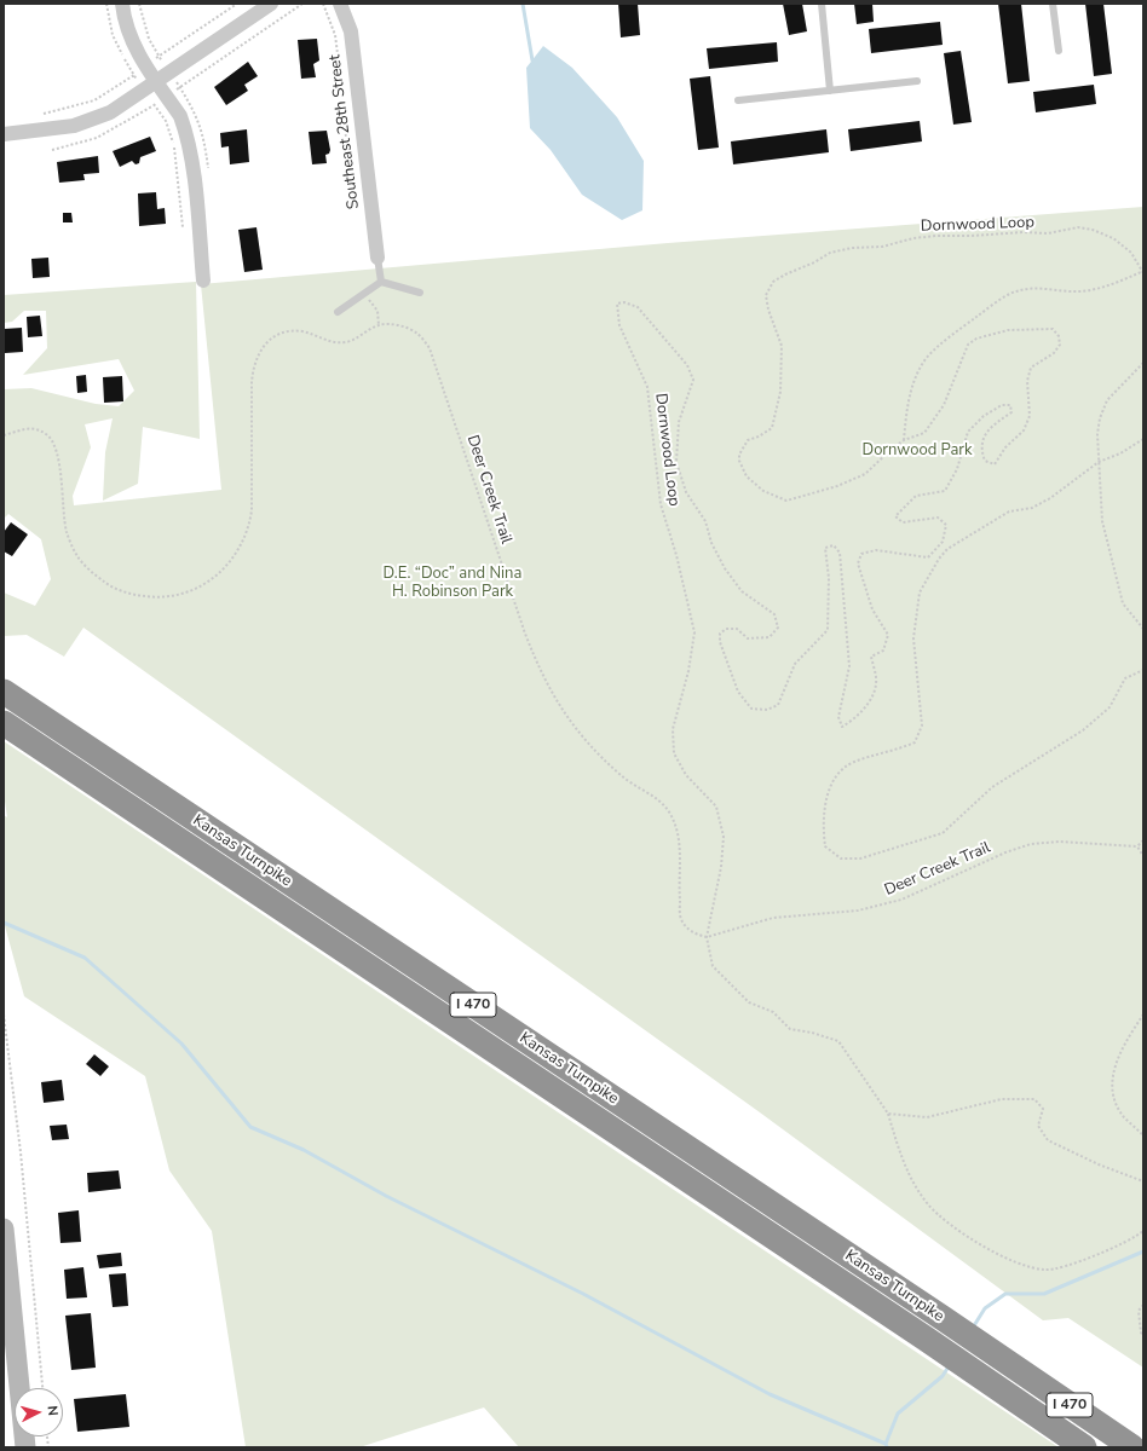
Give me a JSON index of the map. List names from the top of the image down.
{
  "streets": {
    "highway": ["Kansas Turnpike", "I 470"],
    "street": ["Southeast 28th Street"],
    "path": ["Dornwood Loop", "Deer Creek Trail"]
  },
  "crossings": [
    ["Dornwood Loop", "Deer Creek Trail"]
  ],
  "parks": ["Dornwood Park", "D.E. “Doc” and Nina H. Robinson Park"],
  "north": "right"
}
